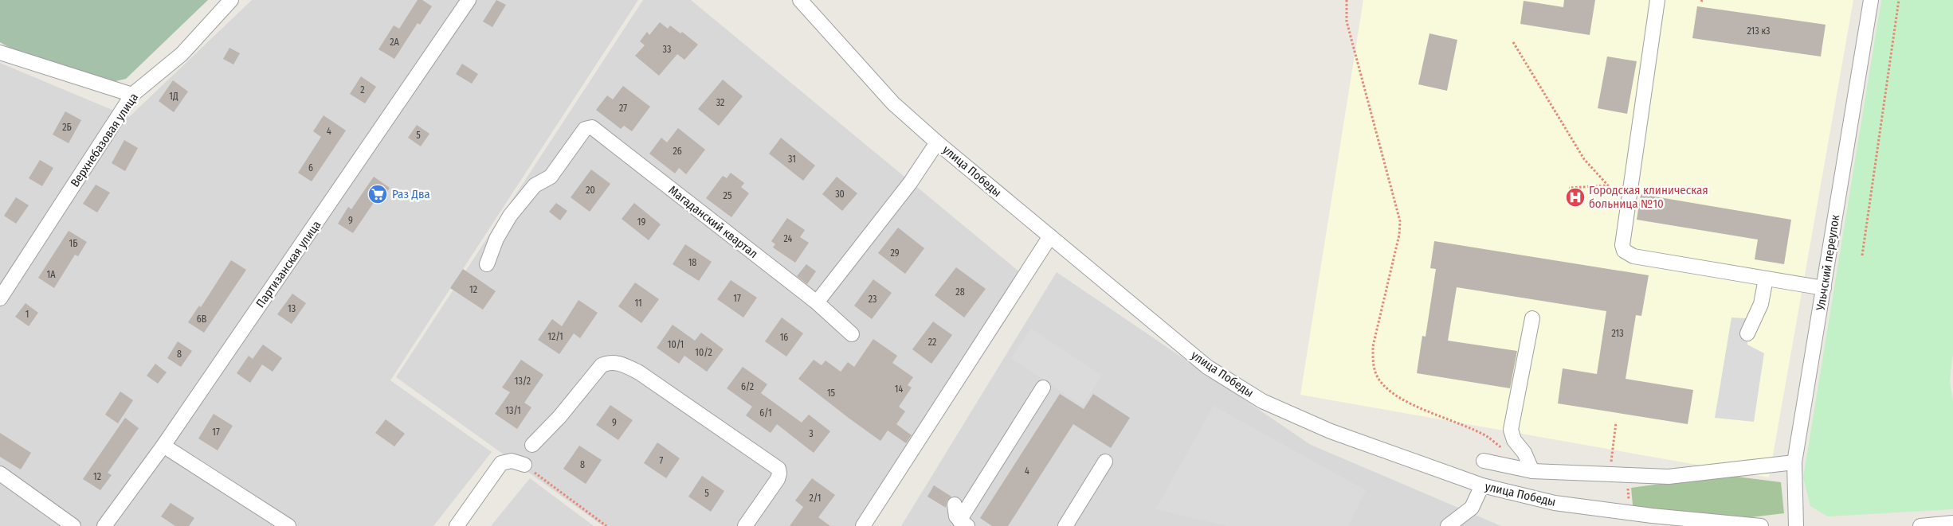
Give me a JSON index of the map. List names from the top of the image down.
{
  "streets": {
    "street": [
      "Верхнебазовая улица",
      "улица Победы",
      "Магаданский квартал",
      "Ульчский переулок",
      "Партизанская улица"
    ]
  },
  "places": {
    "supermarket": ["Раз Два"],
    "hospital": ["Городская клиническая больница №10"]
  },
  "house_numbers": [
    "213 к3",
    "2А",
    "33",
    "2",
    "1Д",
    "32",
    "27",
    "2Б",
    "4",
    "5",
    "26",
    "31",
    "6",
    "20",
    "30",
    "25",
    "9",
    "19",
    "24",
    "1Б",
    "29",
    "18",
    "1А",
    "12",
    "28",
    "17",
    "23",
    "11",
    "13",
    "1",
    "6В",
    "213",
    "12/1",
    "16",
    "22",
    "10/1",
    "10/2",
    "8",
    "13/2",
    "6/2",
    "14",
    "15",
    "13/1",
    "6/1",
    "9",
    "17",
    "3",
    "7",
    "8",
    "4",
    "12",
    "5",
    "2/1"
  ]
}
